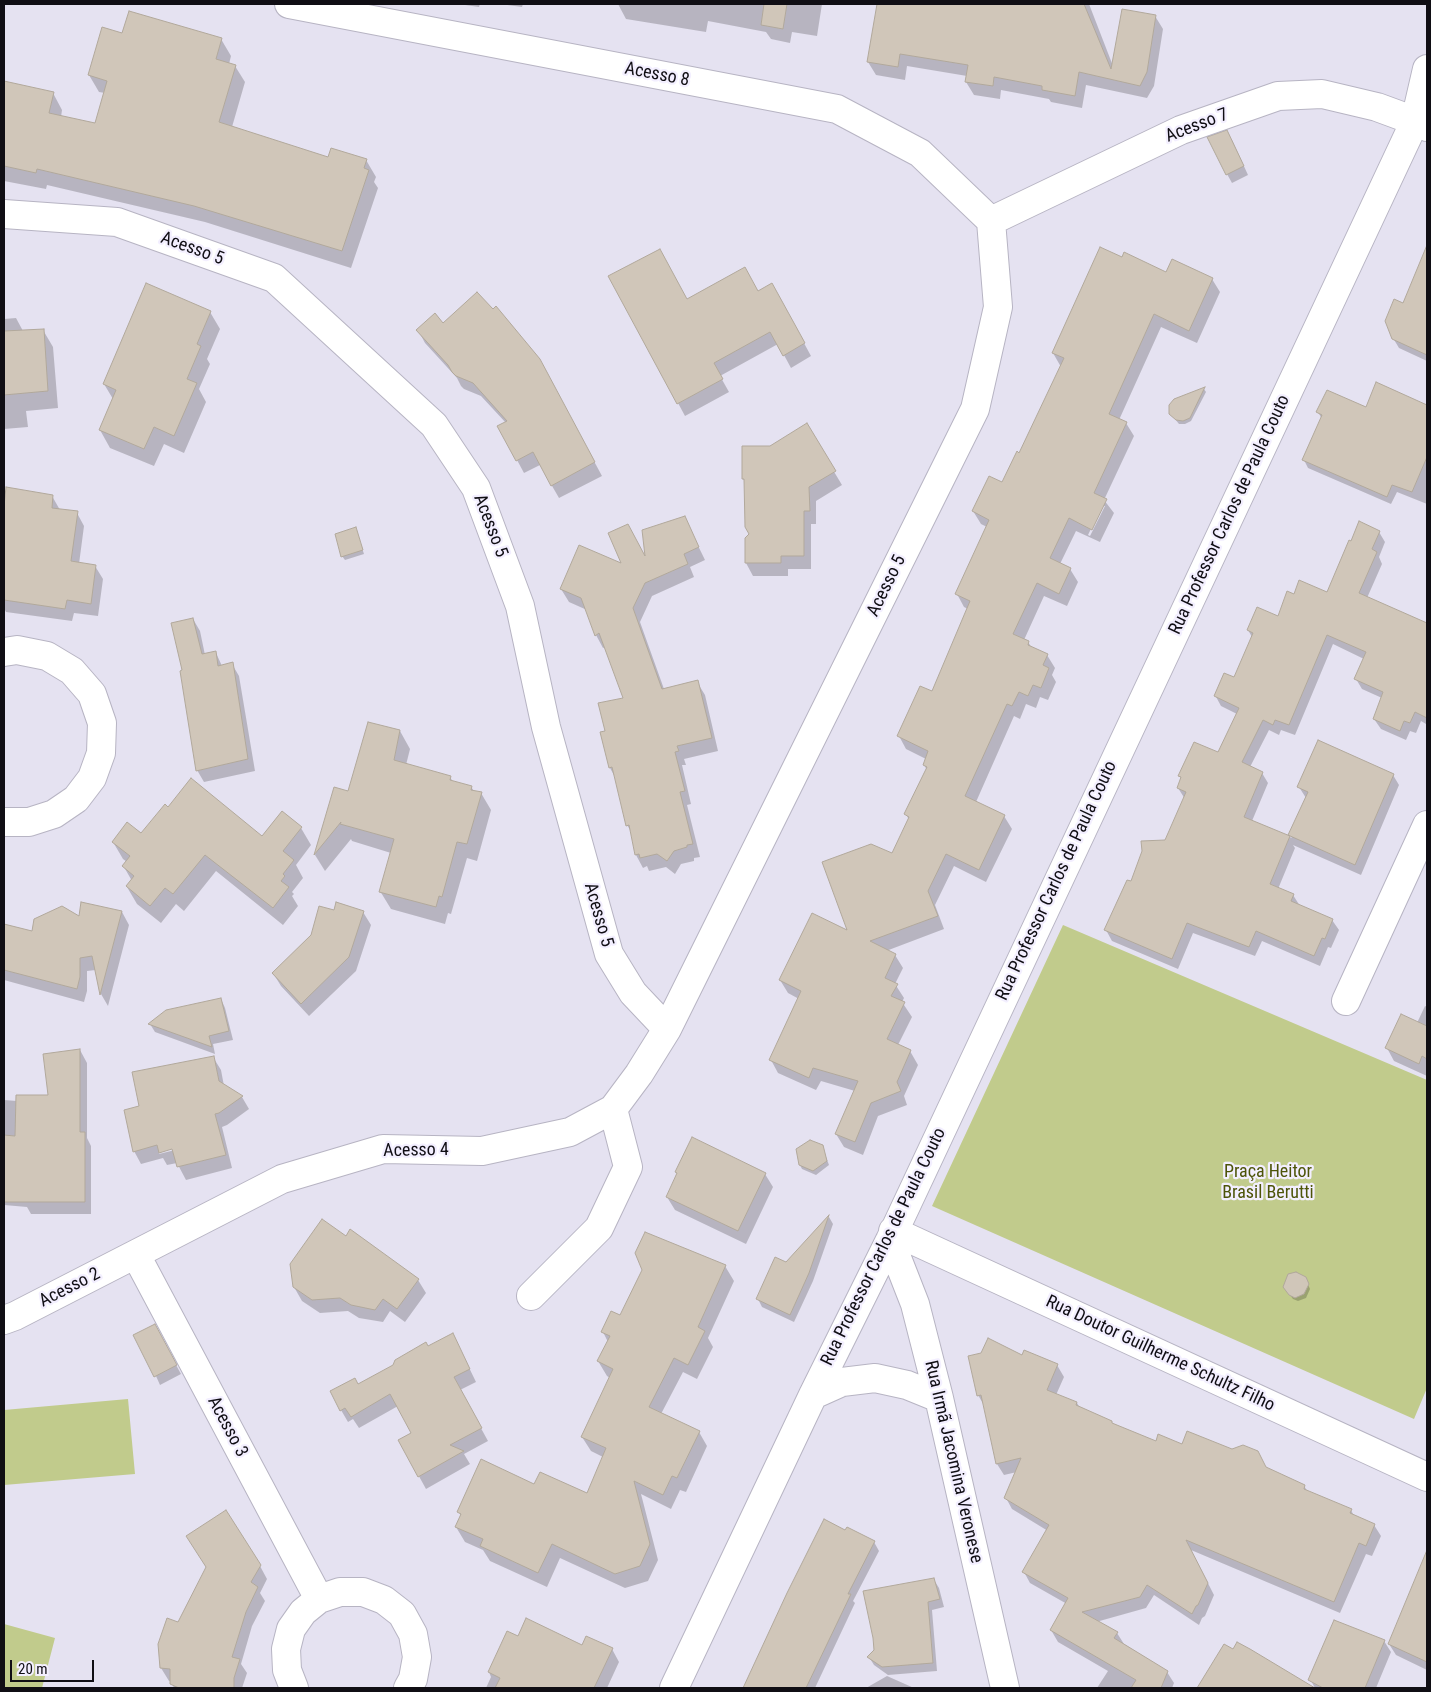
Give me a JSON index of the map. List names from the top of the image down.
{
  "streets": {
    "street": [
      "Acesso 8",
      "Acesso 7",
      "Acesso 5",
      "Rua Professor Carlos de Paula Couto",
      "Acesso 4",
      "Acesso 2",
      "Rua Doutor Guilherme Schultz Filho",
      "Acesso 3",
      "Rua Irmã Jacomina Veronese"
    ]
  },
  "crossings": [
    ["Acesso 8", "Acesso 7"],
    ["Acesso 8", "Acesso 5"],
    ["Acesso 7", "Acesso 5"],
    ["Acesso 7", "Rua Professor Carlos de Paula Couto"],
    ["Acesso 5", "Acesso 4"],
    ["Rua Professor Carlos de Paula Couto", "Rua Doutor Guilherme Schultz Filho"],
    ["Rua Professor Carlos de Paula Couto", "Rua Irmã Jacomina Veronese"],
    ["Acesso 4", "Acesso 2"],
    ["Acesso 4", "Acesso 3"],
    ["Acesso 2", "Acesso 3"],
    ["Rua Doutor Guilherme Schultz Filho", "Rua Irmã Jacomina Veronese"]
  ],
  "parks": ["Praça Heitor Brasil Berutti"],
  "scale_bar": "20 m"
}
